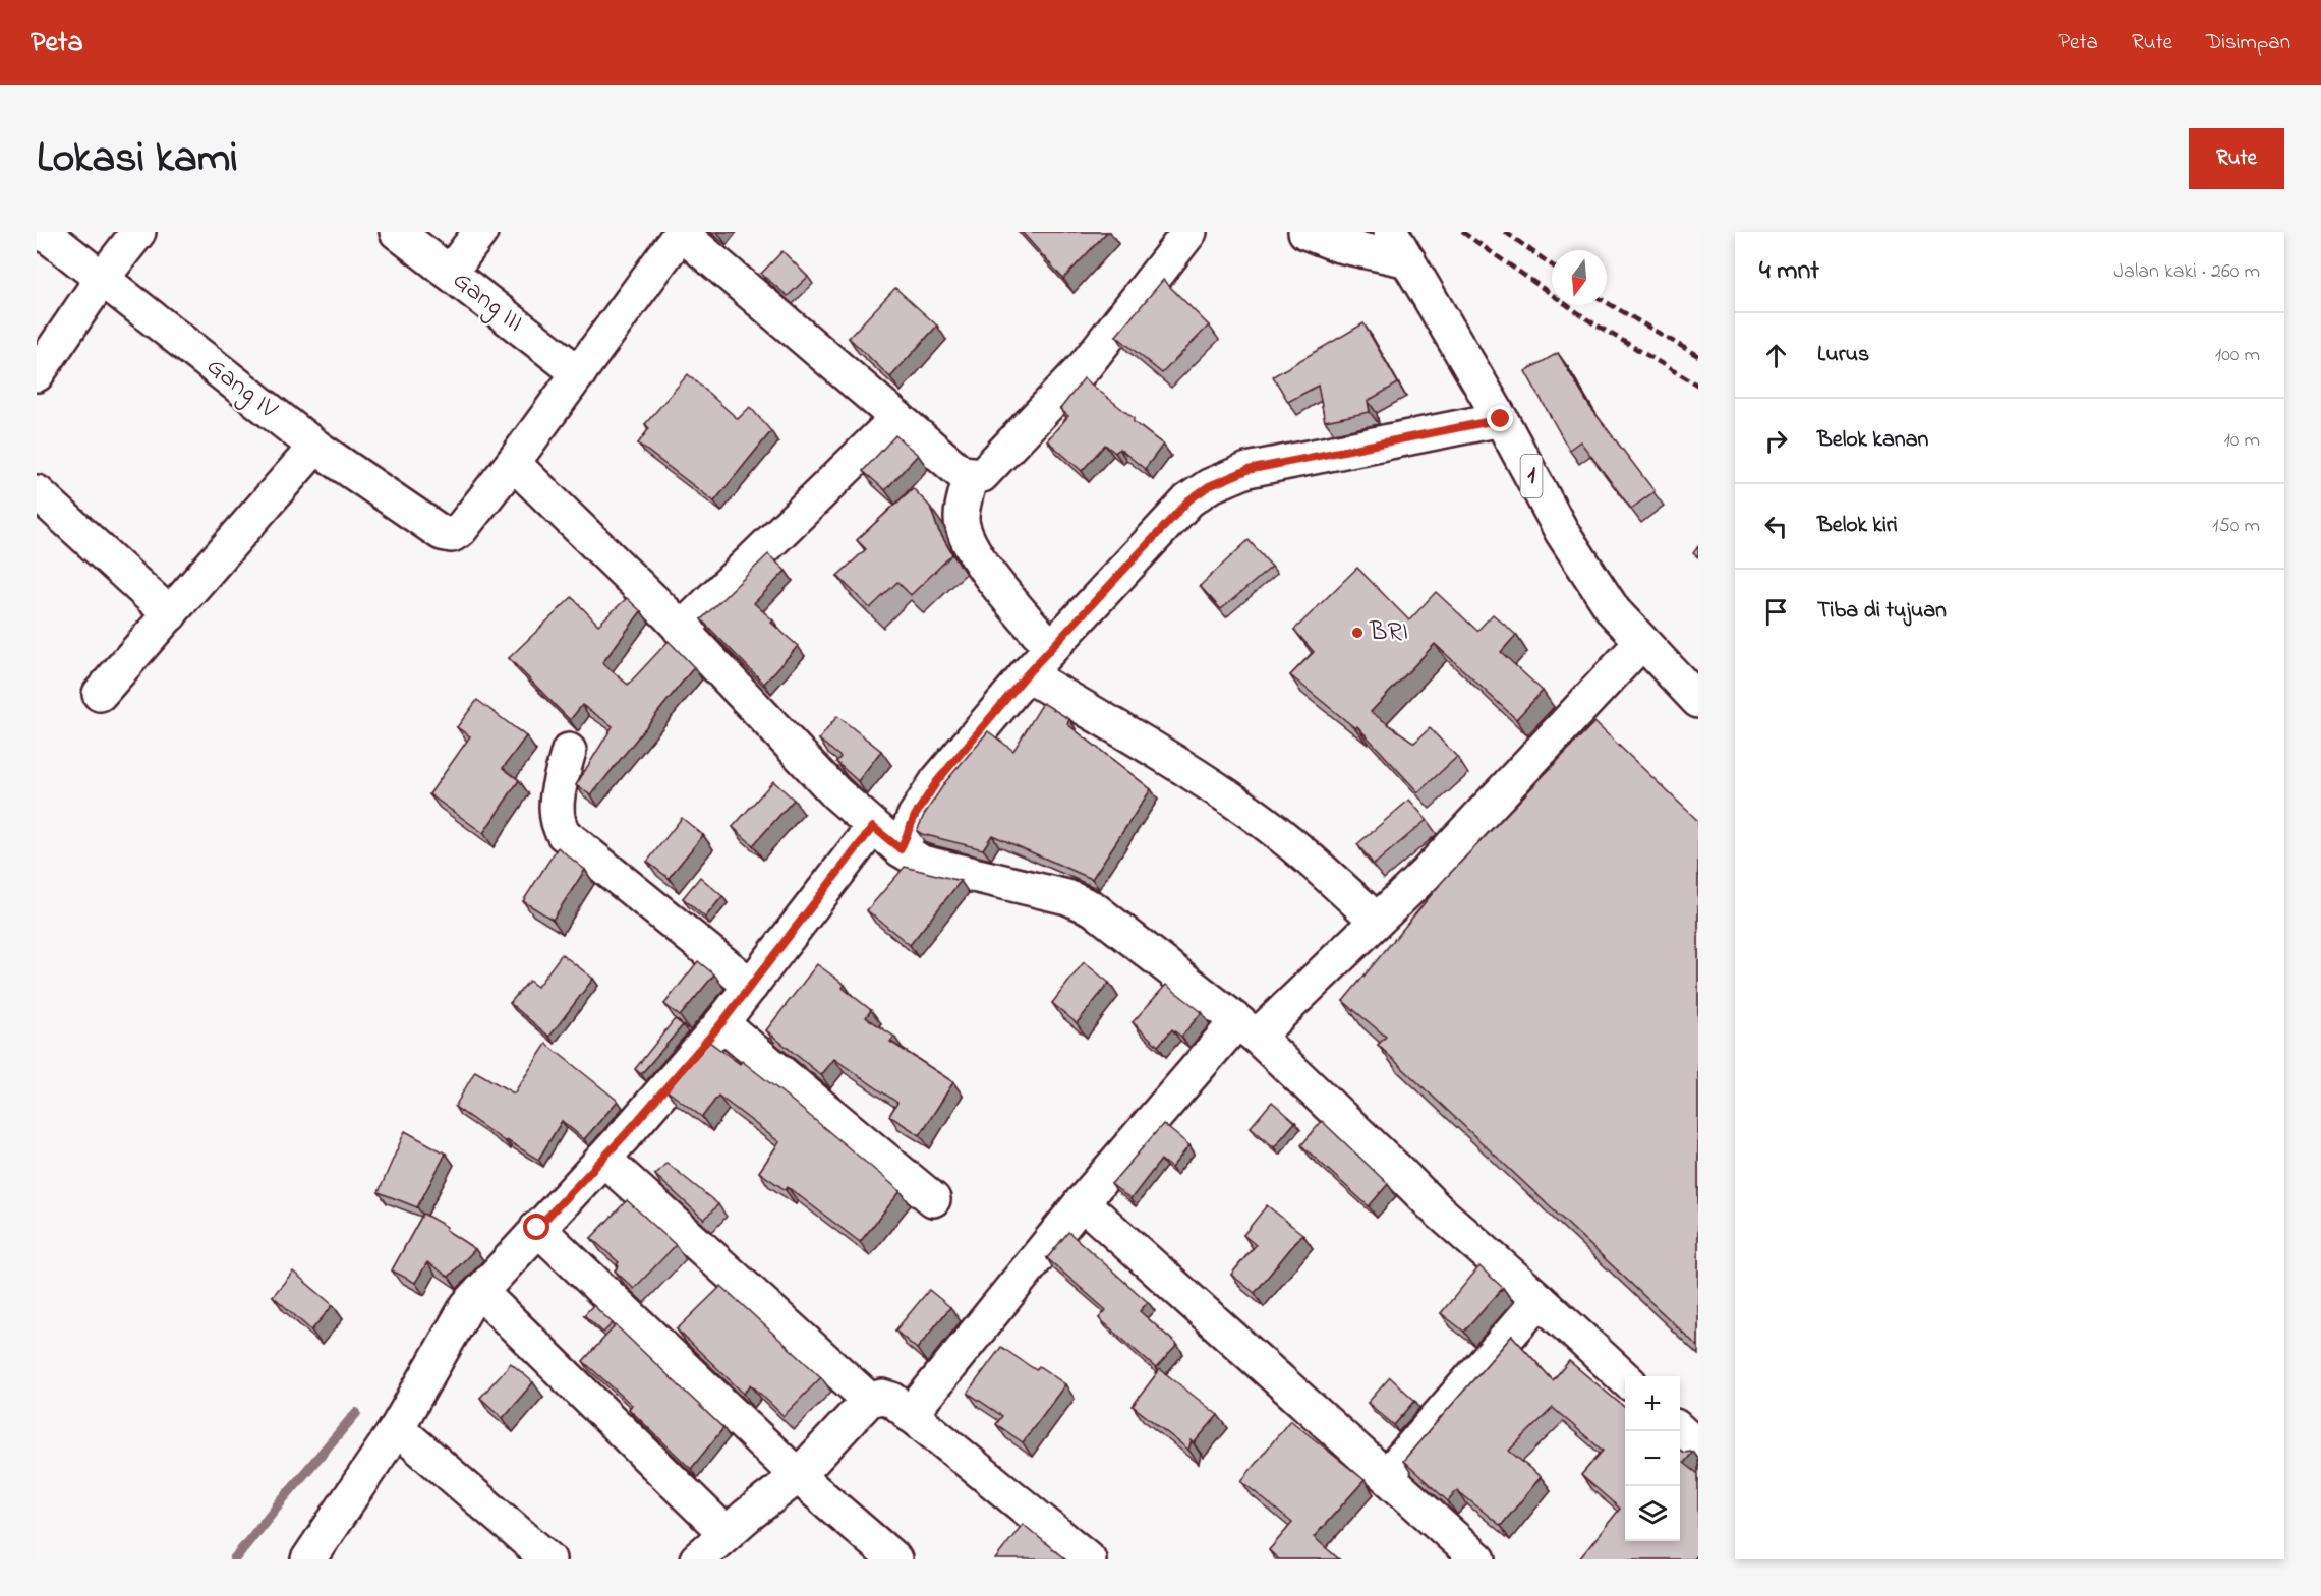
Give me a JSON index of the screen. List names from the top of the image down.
{
  "streets": {
    "street": ["Gang III", "Gang IV", "1"]
  },
  "places": ["BRI"],
  "north": "bottom",
  "page": {
    "header": "Peta",
    "nav": ["Peta", "Rute", "Disimpan"],
    "title": "Lokasi kami",
    "buttons": "Rute",
    "heading": ["4 mnt", "Jalan kaki · 260 m"],
    "list": [
      ["Lurus", "100 m"],
      ["Belok kanan", "10 m"],
      ["Belok kiri", "150 m"],
      "Tiba di tujuan"
    ],
    "map_buttons": ["+", "−"]
  }
}
